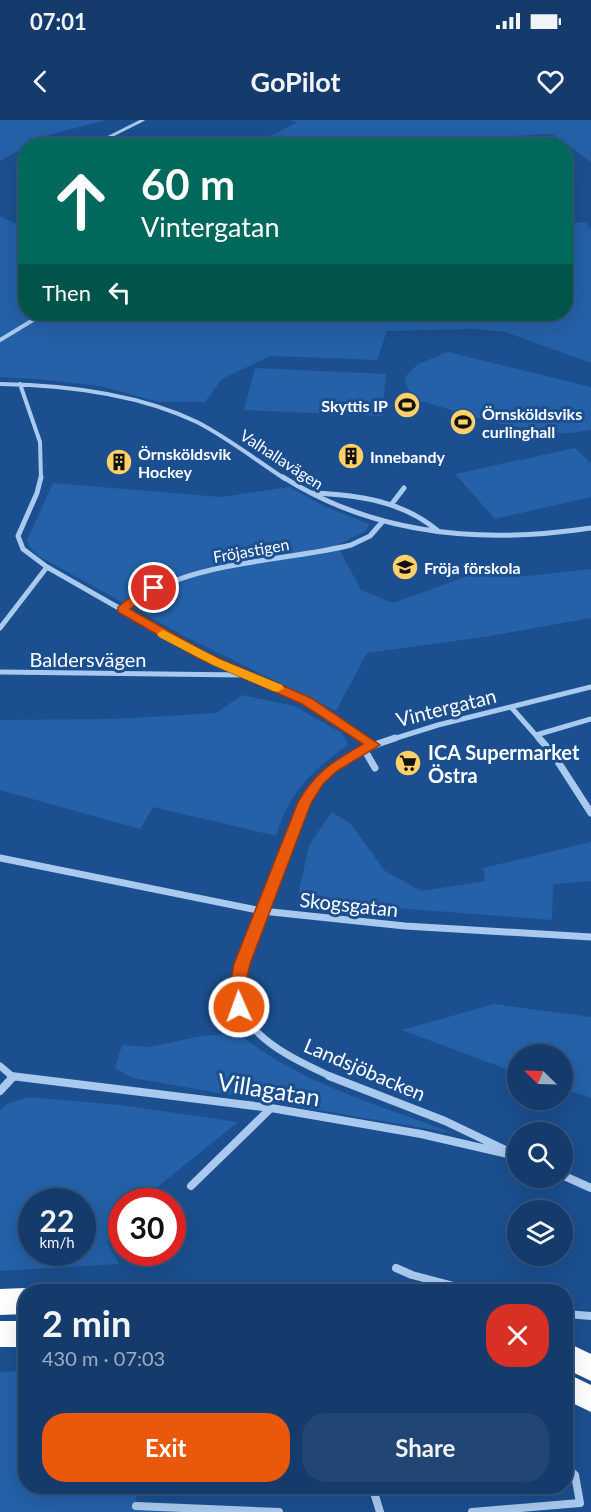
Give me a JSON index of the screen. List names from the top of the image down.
{
  "streets": {
    "street": [
      "Valhallavägen",
      "Fröjastigen",
      "Baldersvägen",
      "Vintergatan",
      "Skogsgatan",
      "Landsjöbacken",
      "Villagatan"
    ]
  },
  "crossings": [
    ["Valhallavägen", "Fröjastigen"],
    ["Valhallavägen", "Baldersvägen"],
    ["Fröjastigen", "Baldersvägen"],
    ["Baldersvägen", "Vintergatan"],
    ["Vintergatan", "Skogsgatan"],
    ["Vintergatan", "Landsjöbacken"],
    ["Skogsgatan", "Landsjöbacken"]
  ],
  "places": {
    "sports": ["Skyttis IP", "Örnsköldsviks curlinghall"],
    "building": ["Innebandy", "Örnsköldsvik Hockey"],
    "school or university": ["Fröja förskola"],
    "supermarket": ["ICA Supermarket Östra"]
  },
  "north": "top left",
  "page": {
    "status": "07:01",
    "header": "GoPilot",
    "turn": ["60 m", "Vintergatan"],
    "then": "Then",
    "speed": "22 km/h",
    "limit": "30",
    "heading": ["2 min", "430 m · 07:03"],
    "buttons": ["Exit", "Share"]
  }
}
